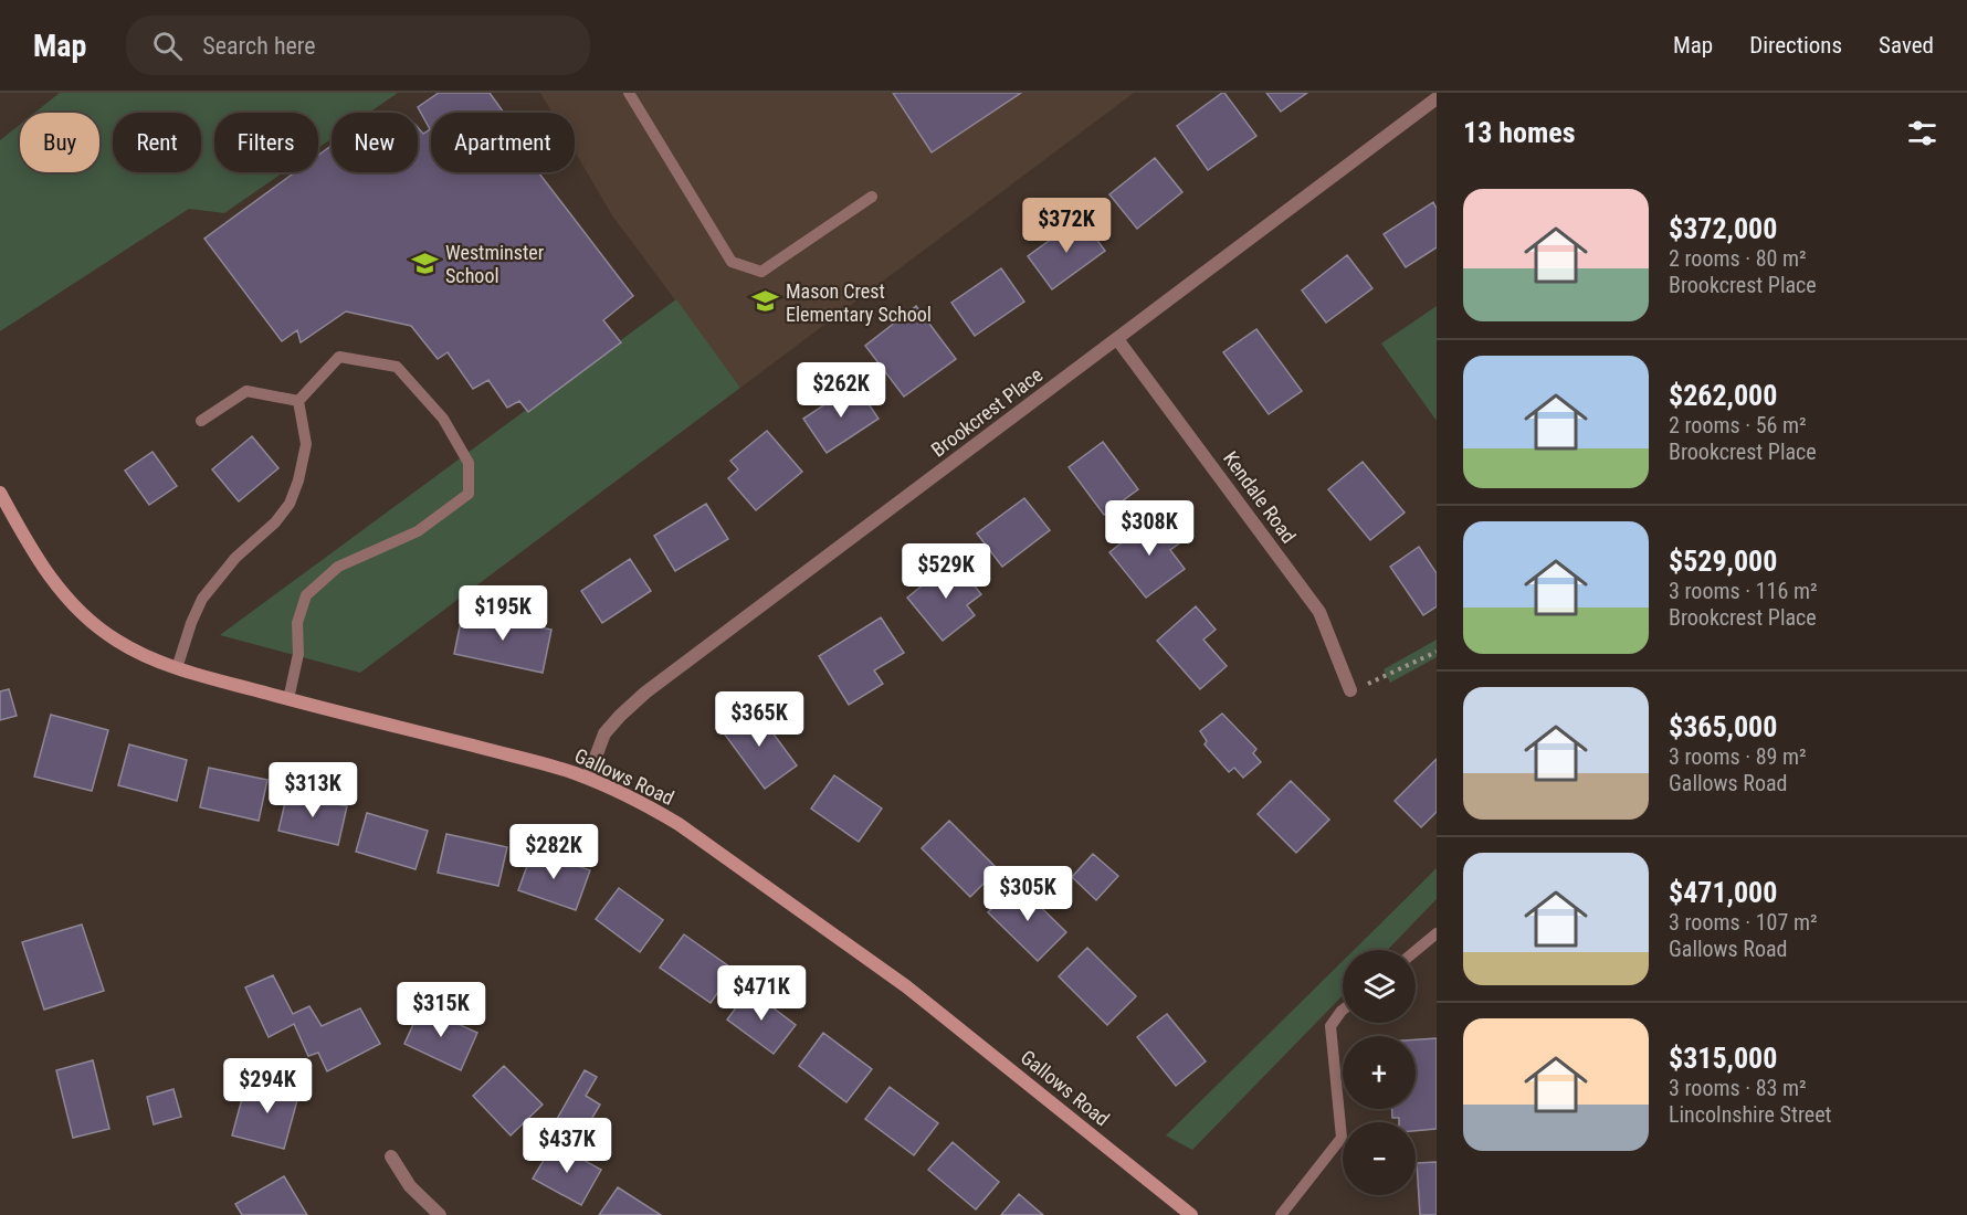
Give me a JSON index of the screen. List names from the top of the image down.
{
  "streets": {
    "main road": ["Gallows Road"],
    "street": ["Brookcrest Place", "Kendale Road"]
  },
  "crossings": [
    ["Brookcrest Place", "Kendale Road"],
    ["Brookcrest Place", "Gallows Road"]
  ],
  "places": {
    "school or university": ["Westminster School", "Mason Crest Elementary School"]
  },
  "page": {
    "header": "Map",
    "search": "Search here",
    "nav": ["Map", "Directions", "Saved"],
    "heading": "13 homes",
    "chip": [
      "Buy",
      "Rent",
      "Filters",
      "New",
      "Apartment"
    ],
    "list": [
      {
        "name": "$372,000",
        "note": "2 rooms · 80 m² · Brookcrest Place"
      },
      {
        "name": "$262,000",
        "note": "2 rooms · 56 m² · Brookcrest Place"
      },
      {
        "name": "$529,000",
        "note": "3 rooms · 116 m² · Brookcrest Place"
      },
      {
        "name": "$365,000",
        "note": "3 rooms · 89 m² · Gallows Road"
      },
      {
        "name": "$471,000",
        "note": "3 rooms · 107 m² · Gallows Road"
      },
      {
        "name": "$315,000",
        "note": "3 rooms · 83 m² · Lincolnshire Street"
      }
    ],
    "price": [
      "$372K",
      "$262K",
      "$308K",
      "$529K",
      "$195K",
      "$365K",
      "$313K",
      "$282K",
      "$305K",
      "$471K",
      "$315K",
      "$294K",
      "$437K"
    ],
    "map_buttons": ["+", "−"]
  }
}
